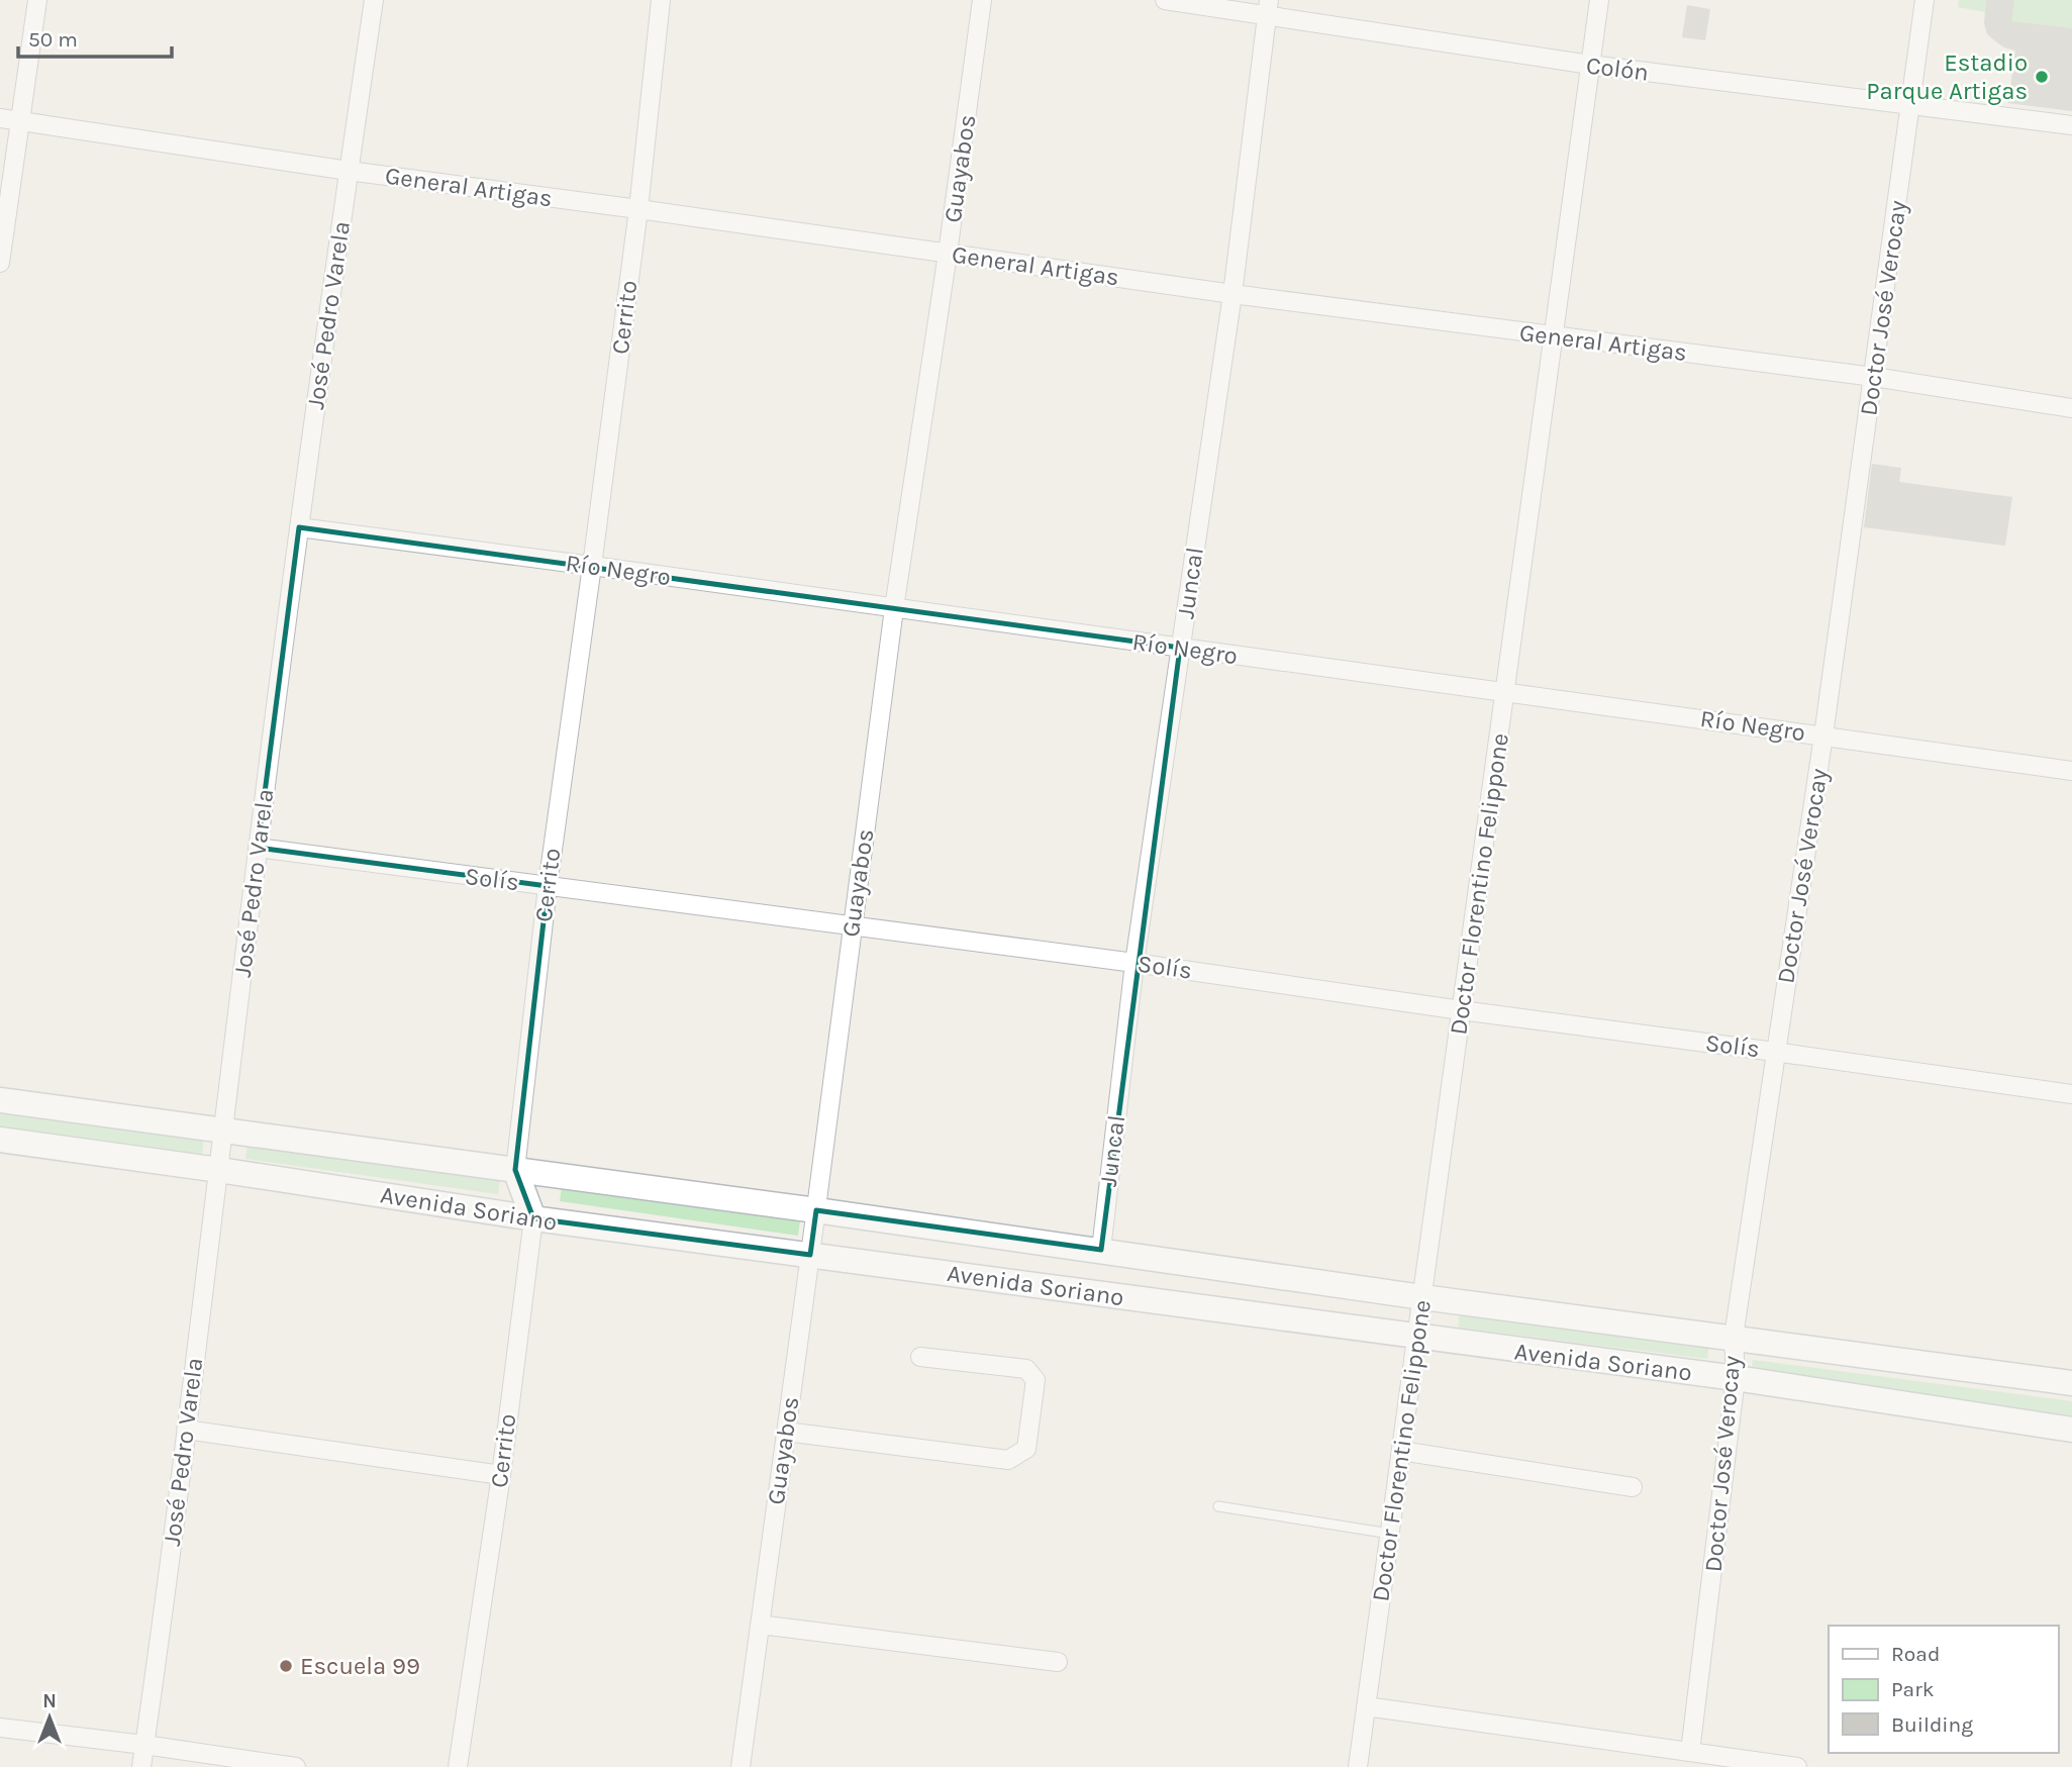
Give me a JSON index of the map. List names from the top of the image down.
{
  "streets": {
    "street": [
      "Colón",
      "Guayabos",
      "General Artigas",
      "Doctor José Verocay",
      "José Pedro Varela",
      "Cerrito",
      "Río Negro",
      "Juncal",
      "Solís",
      "Doctor Florentino Felippone",
      "Avenida Soriano"
    ]
  },
  "crossings": [
    ["Colón", "Doctor José Verocay"],
    ["Colón", "Juncal"],
    ["Colón", "Doctor Florentino Felippone"],
    ["Guayabos", "General Artigas"],
    ["Guayabos", "Río Negro"],
    ["Guayabos", "Solís"],
    ["Guayabos", "Avenida Soriano"],
    ["General Artigas", "Doctor José Verocay"],
    ["General Artigas", "José Pedro Varela"],
    ["General Artigas", "Cerrito"],
    ["General Artigas", "Juncal"],
    ["General Artigas", "Doctor Florentino Felippone"],
    ["Doctor José Verocay", "Río Negro"],
    ["Doctor José Verocay", "Solís"],
    ["Doctor José Verocay", "Avenida Soriano"],
    ["José Pedro Varela", "Río Negro"],
    ["José Pedro Varela", "Solís"],
    ["José Pedro Varela", "Avenida Soriano"],
    ["Cerrito", "Río Negro"],
    ["Cerrito", "Solís"],
    ["Cerrito", "Avenida Soriano"],
    ["Río Negro", "Juncal"],
    ["Río Negro", "Doctor Florentino Felippone"],
    ["Juncal", "Solís"],
    ["Juncal", "Avenida Soriano"],
    ["Solís", "Doctor Florentino Felippone"],
    ["Doctor Florentino Felippone", "Avenida Soriano"]
  ],
  "places": ["Estadio Parque Artigas", "Escuela 99"],
  "legend": ["Road", "Park", "Building"],
  "scale_bar": "50 m",
  "north": "top"
}
